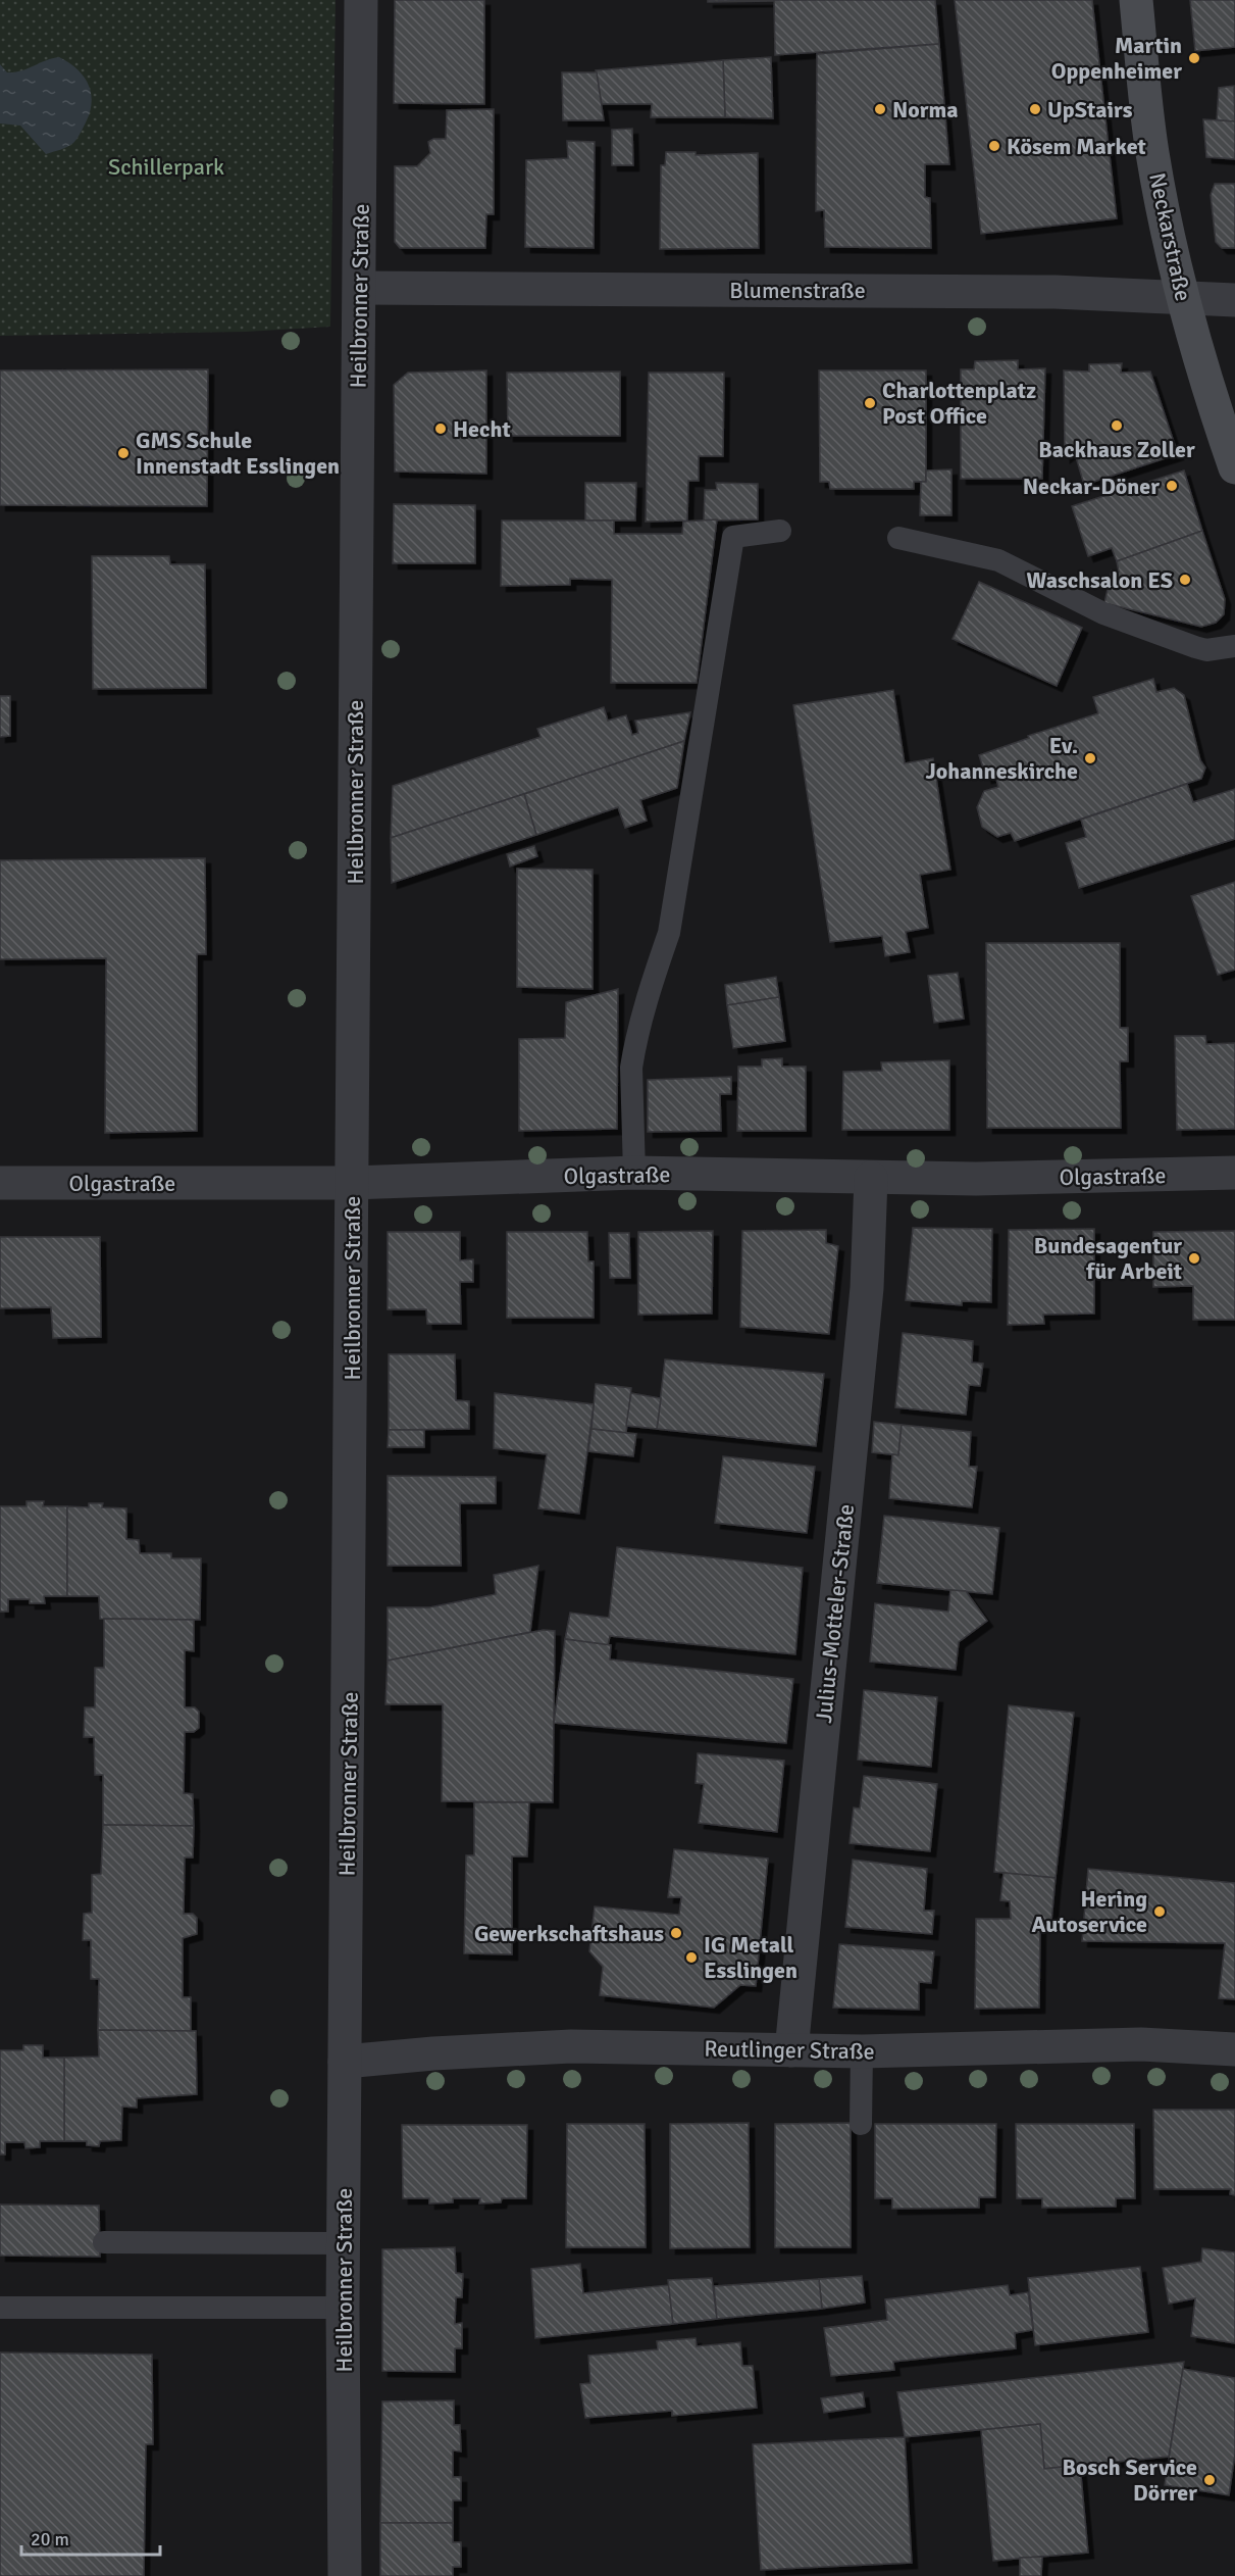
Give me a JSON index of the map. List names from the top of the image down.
{
  "streets": {
    "street": [
      "Neckarstraße",
      "Blumenstraße",
      "Heilbronner Straße",
      "Olgastraße",
      "Julius-Motteler-Straße",
      "Reutlinger Straße"
    ]
  },
  "crossings": [
    ["Neckarstraße", "Blumenstraße"],
    ["Blumenstraße", "Heilbronner Straße"],
    ["Heilbronner Straße", "Olgastraße"],
    ["Heilbronner Straße", "Reutlinger Straße"],
    ["Olgastraße", "Julius-Motteler-Straße"],
    ["Julius-Motteler-Straße", "Reutlinger Straße"]
  ],
  "parks": ["Schillerpark"],
  "places": [
    "Martin Oppenheimer",
    "Norma",
    "UpStairs",
    "Kösem Market",
    "Charlottenplatz Post Office",
    "Backhaus Zoller",
    "Hecht",
    "GMS Schule Innenstadt Esslingen",
    "Neckar-Döner",
    "Waschsalon ES",
    "Ev. Johanneskirche",
    "Bundesagentur für Arbeit",
    "Hering Autoservice",
    "Gewerkschaftshaus",
    "IG Metall Esslingen",
    "Bosch Service Dörrer"
  ],
  "scale_bar": "20 m"
}
